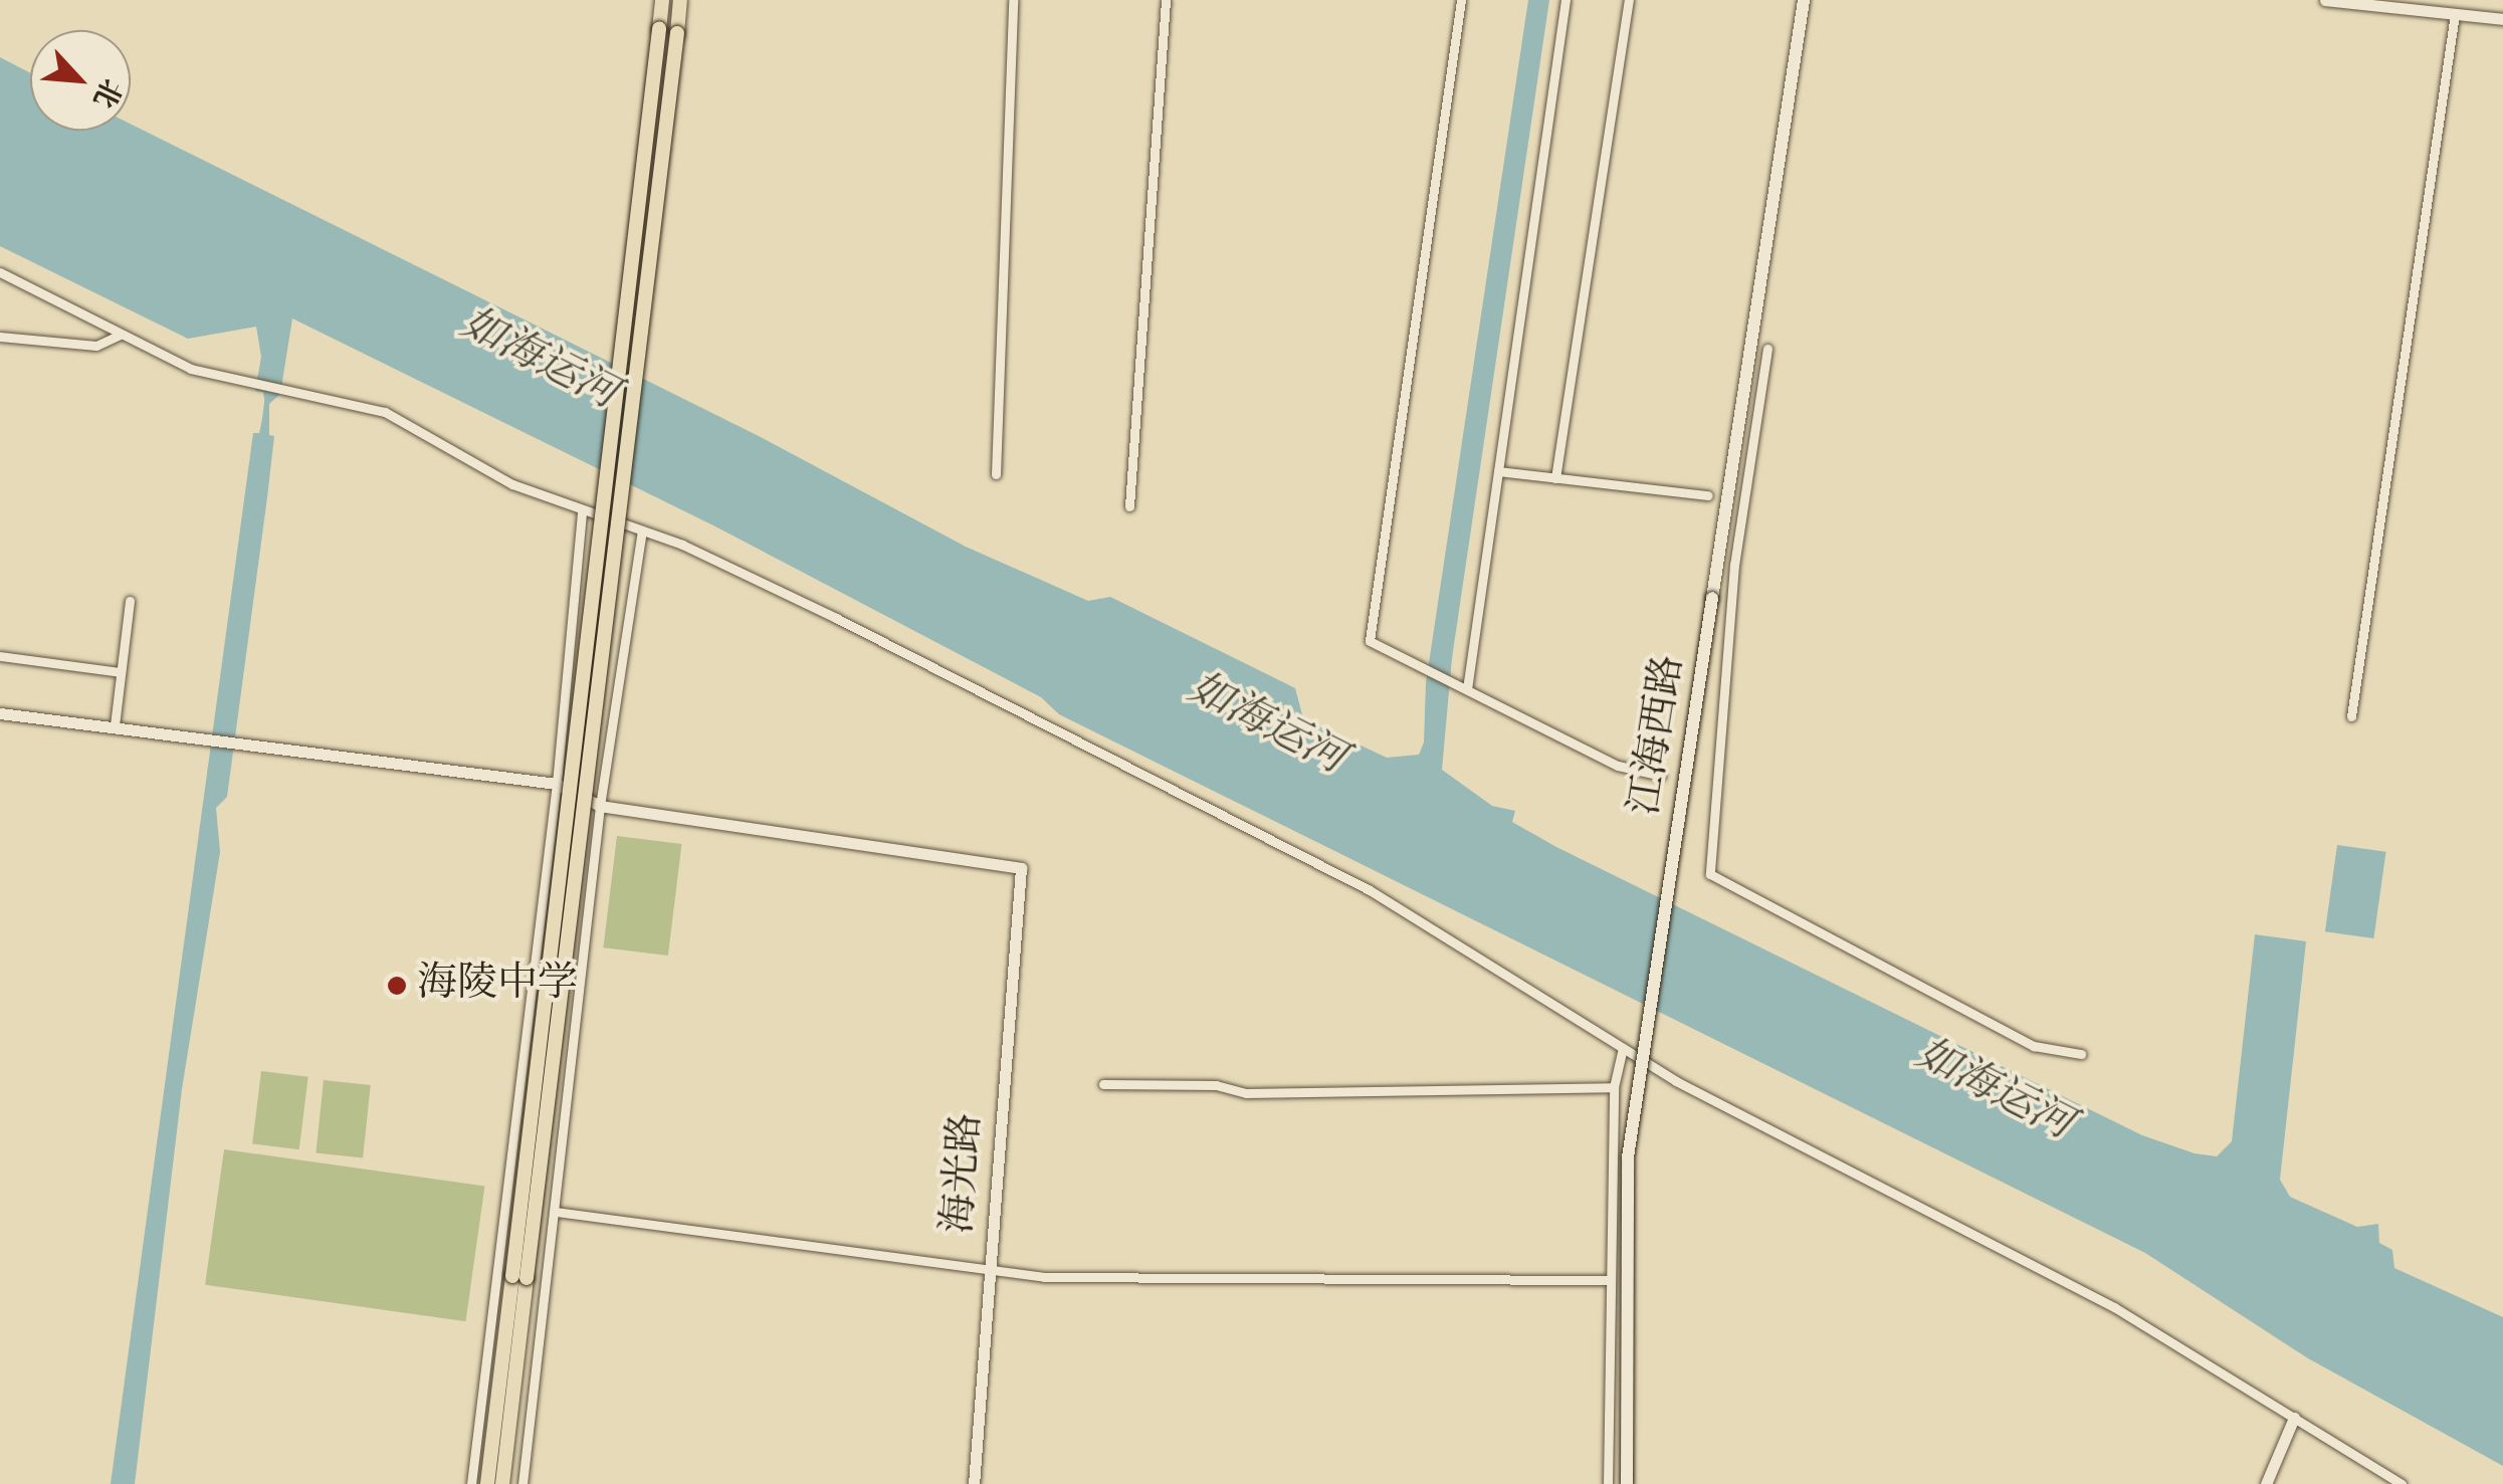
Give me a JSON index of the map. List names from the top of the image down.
{
  "streets": {
    "main road": ["江海西路"],
    "street": ["海光路"]
  },
  "water": ["如海运河"],
  "places": ["海陵中学"],
  "north": "bottom right"
}
